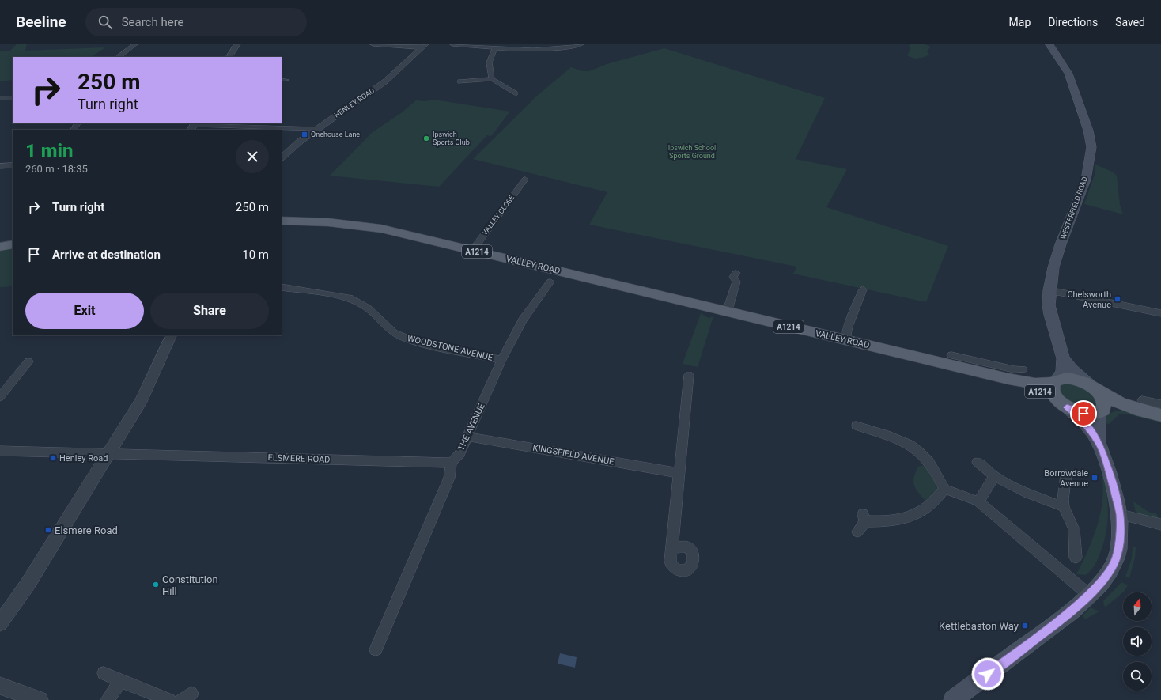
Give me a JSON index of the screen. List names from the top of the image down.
{
  "streets": {
    "main road": ["WESTERFIELD ROAD", "A1214", "VALLEY ROAD"],
    "street": [
      "HENLEY ROAD",
      "VALLEY CLOSE",
      "WOODSTONE AVENUE",
      "THE AVENUE",
      "KINGSFIELD AVENUE",
      "ELSMERE ROAD"
    ]
  },
  "crossings": [
    ["WESTERFIELD ROAD", "VALLEY ROAD"],
    ["VALLEY CLOSE", "VALLEY ROAD"],
    ["WOODSTONE AVENUE", "THE AVENUE"],
    ["THE AVENUE", "KINGSFIELD AVENUE"],
    ["THE AVENUE", "ELSMERE ROAD"]
  ],
  "parks": ["Ipswich School Sports Ground"],
  "places": {
    "transit": [
      "Onehouse Lane",
      "Chelsworth Avenue",
      "Henley Road",
      "Borrowdale Avenue",
      "Elsmere Road",
      "Kettlebaston Way"
    ],
    "other": ["Ipswich Sports Club", "Constitution Hill"]
  },
  "north": "top",
  "page": {
    "header": "Beeline",
    "search": "Search here",
    "nav": ["Map", "Directions", "Saved"],
    "turn": ["250 m", "Turn right"],
    "heading": ["1 min", "260 m · 18:35"],
    "list": [
      {
        "name": "Turn right",
        "value": "250 m"
      },
      {
        "name": "Arrive at destination",
        "value": "10 m"
      }
    ],
    "buttons": ["Exit", "Share"]
  }
}
